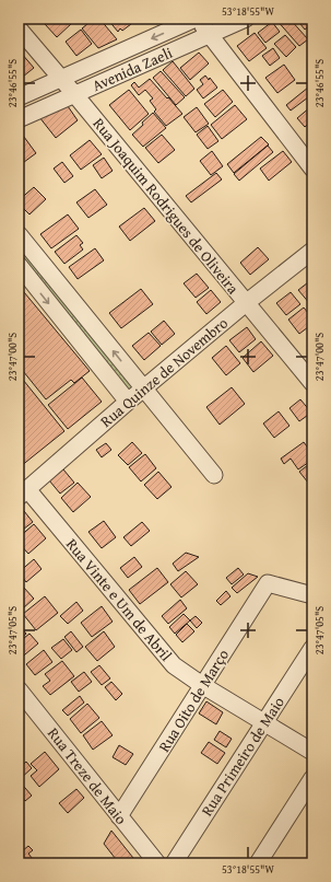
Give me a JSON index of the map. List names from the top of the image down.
{
  "streets": {
    "street": [
      "Avenida Zaeli",
      "Rua Joaquim Rodrigues de Oliveira",
      "Rua Quinze de Novembro",
      "Rua Vinte e Um de Abril",
      "Rua Oito de Março",
      "Rua Primeiro de Maio",
      "Rua Treze de Maio"
    ]
  },
  "crossings": [
    ["Avenida Zaeli", "Rua Joaquim Rodrigues de Oliveira"],
    ["Rua Joaquim Rodrigues de Oliveira", "Rua Quinze de Novembro"],
    ["Rua Quinze de Novembro", "Rua Vinte e Um de Abril"],
    ["Rua Vinte e Um de Abril", "Rua Oito de Março"],
    ["Rua Vinte e Um de Abril", "Rua Primeiro de Maio"],
    ["Rua Oito de Março", "Rua Treze de Maio"]
  ],
  "coordinates": [
    "53°18'55\"W",
    "23°46'55\"S",
    "23°47'00\"S",
    "23°47'05\"S"
  ]
}
